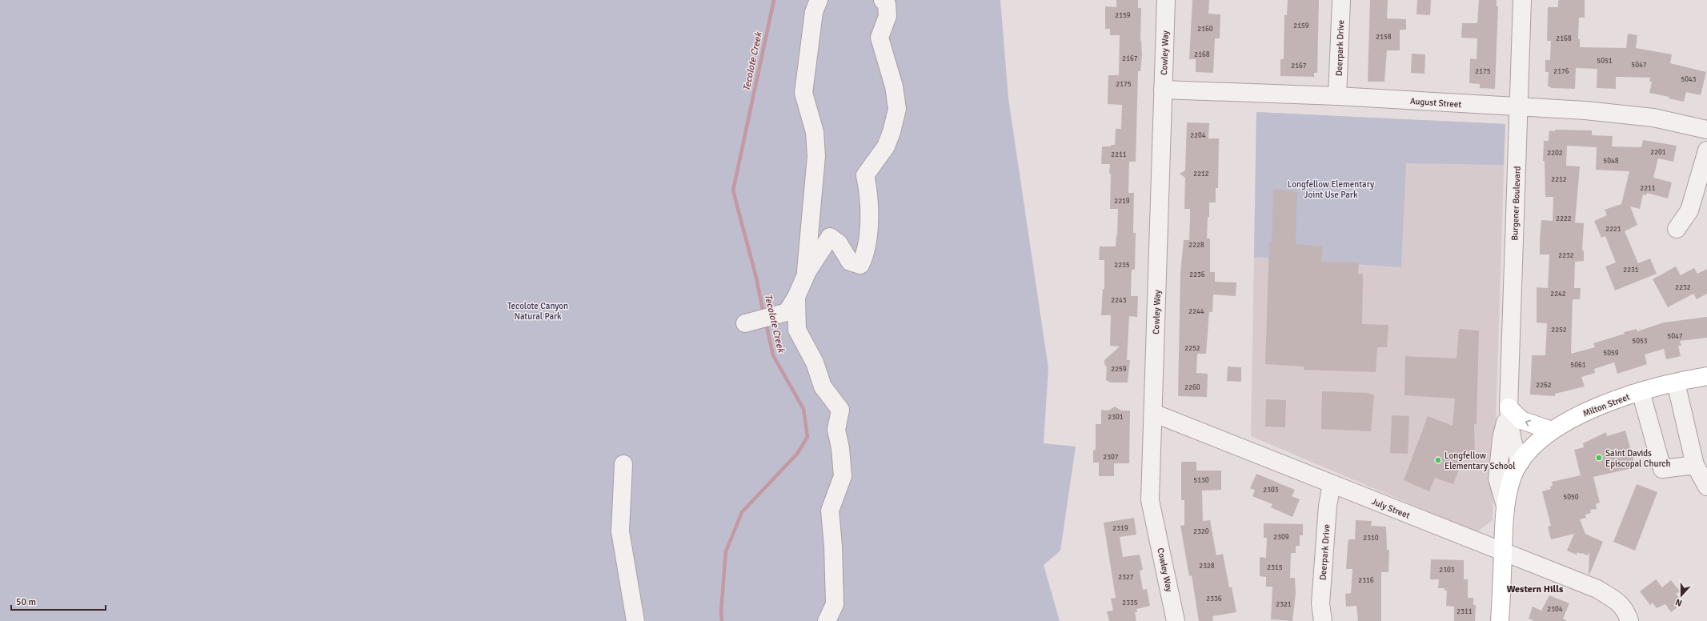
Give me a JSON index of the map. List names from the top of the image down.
{
  "streets": {
    "main road": ["Burgener Boulevard", "Milton Street"],
    "street": [
      "Deerpark Drive",
      "Cowley Way",
      "August Street",
      "July Street"
    ]
  },
  "crossings": [
    ["Deerpark Drive", "August Street"],
    ["Deerpark Drive", "July Street"],
    ["Cowley Way", "August Street"],
    ["Cowley Way", "July Street"],
    ["August Street", "Burgener Boulevard"],
    ["Burgener Boulevard", "Milton Street"],
    ["Burgener Boulevard", "July Street"]
  ],
  "districts": ["Western Hills"],
  "water": ["Tecolote Creek"],
  "parks": ["Longfellow Elementary Joint Use Park", "Tecolote Canyon Natural Park"],
  "places": ["Saint Davids Episcopal Church", "Longfellow Elementary School"],
  "house_numbers": [
    "2159",
    "2159",
    "2160",
    "2158",
    "2168",
    "2168",
    "2167",
    "5051",
    "5047",
    "2167",
    "2175",
    "2176",
    "5043",
    "2175",
    "2204",
    "2201",
    "2202",
    "2211",
    "5048",
    "2212",
    "2212",
    "2211",
    "2219",
    "2222",
    "2221",
    "2228",
    "2232",
    "2235",
    "2231",
    "2236",
    "2232",
    "2242",
    "2243",
    "2244",
    "2252",
    "5047",
    "5053",
    "2252",
    "5059",
    "5061",
    "2259",
    "2262",
    "2260",
    "2301",
    "2307",
    "5130",
    "2303",
    "5050",
    "2319",
    "2320",
    "2309",
    "2310",
    "2328",
    "2315",
    "2303",
    "2327",
    "2316",
    "2336",
    "2335",
    "2321",
    "2304",
    "2311"
  ],
  "scale_bar": "50 m",
  "north": "bottom"
}
